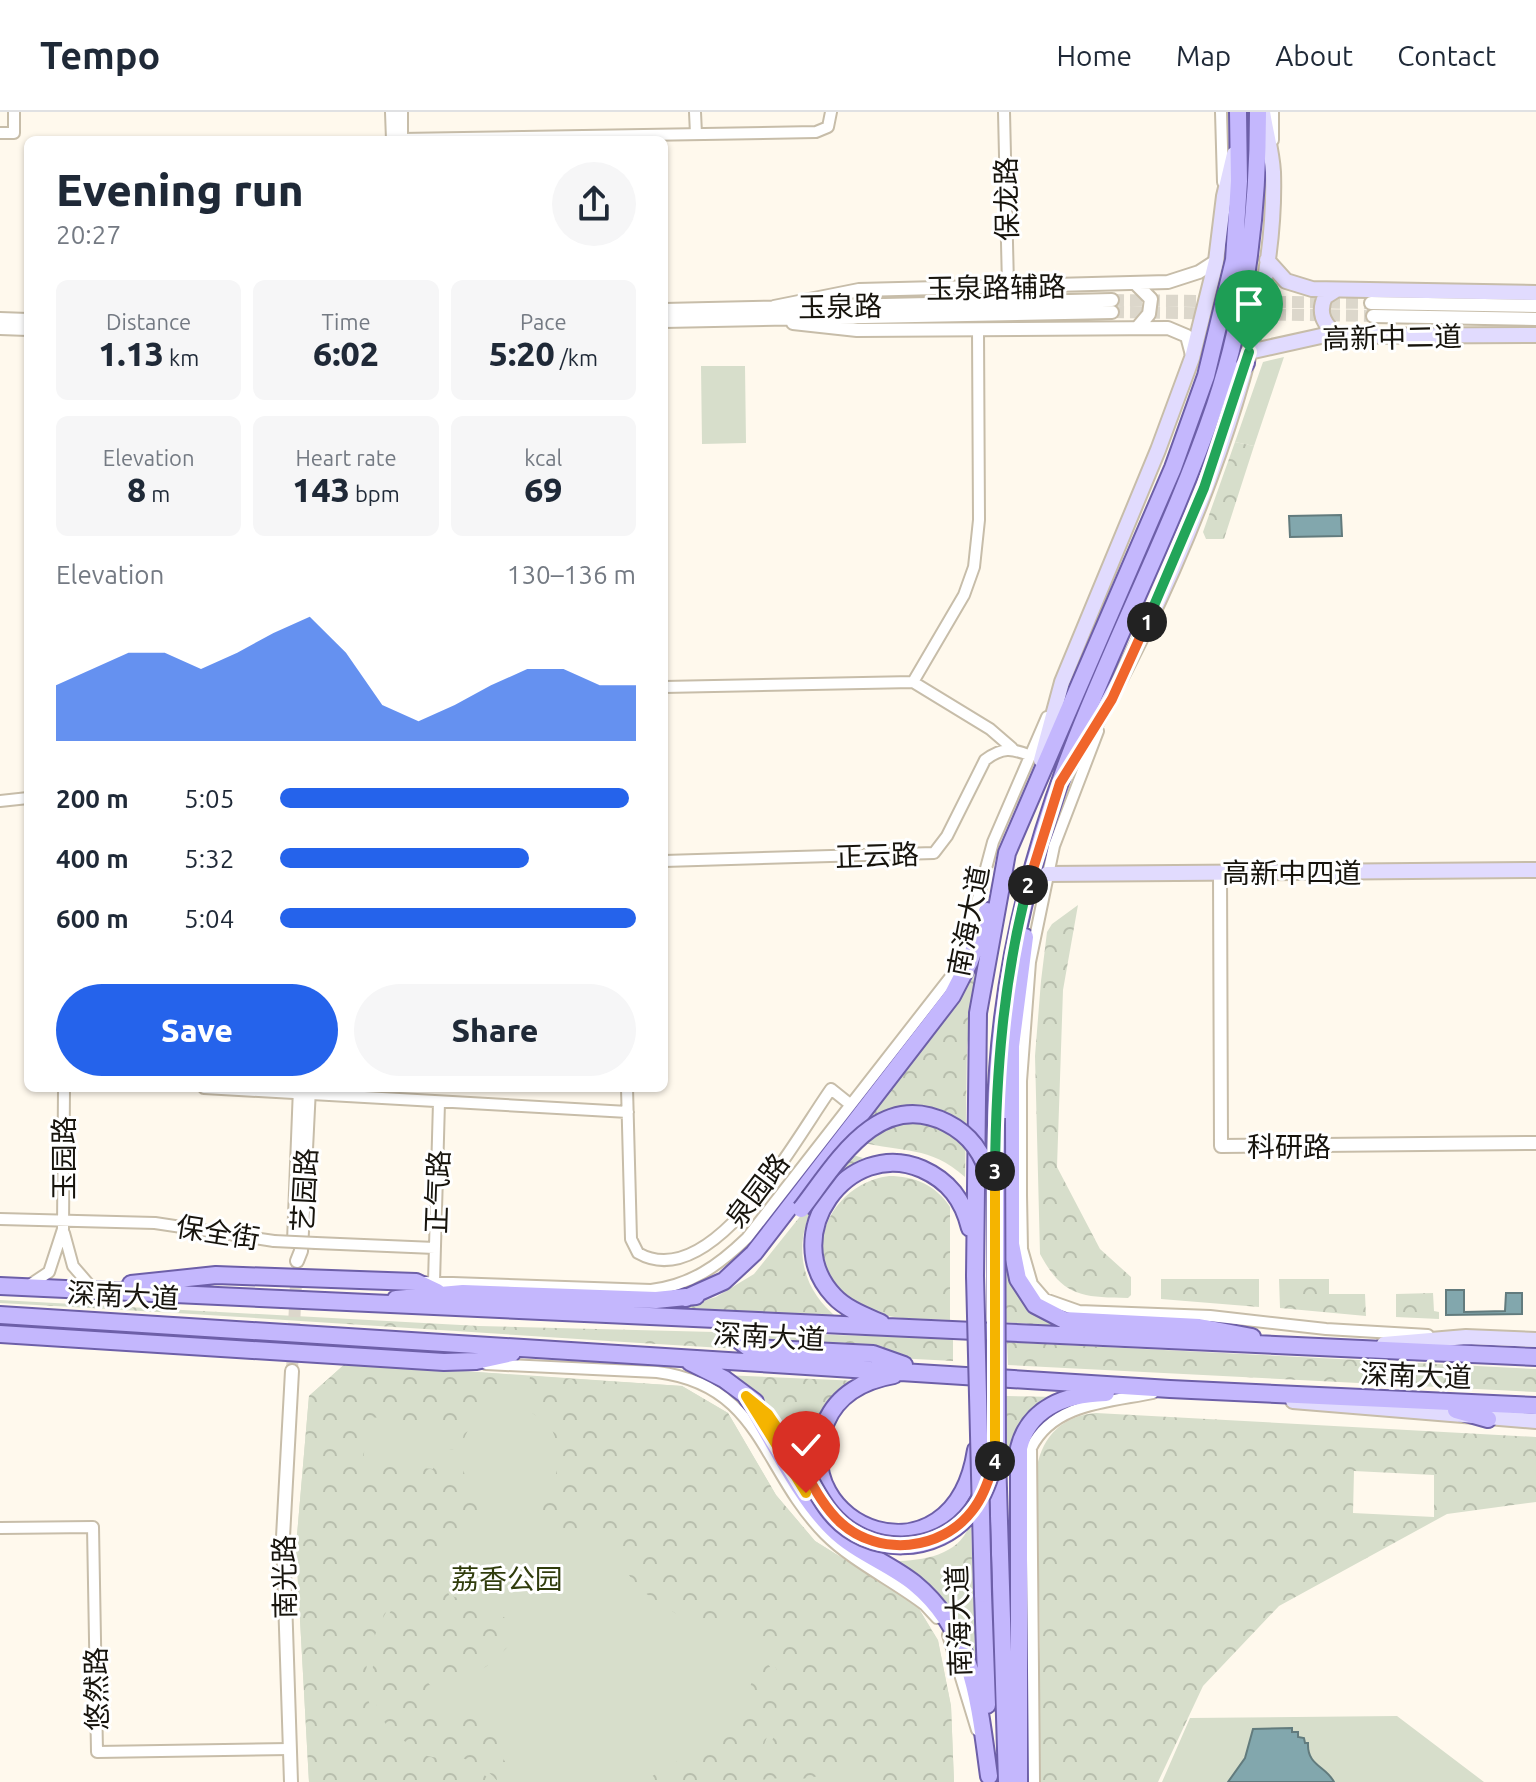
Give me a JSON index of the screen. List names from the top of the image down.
{
  "streets": {
    "main road": [
      "高新中二道",
      "高新中四道",
      "南海大道",
      "深南大道"
    ],
    "street": [
      "保龙路",
      "玉泉路辅路",
      "玉泉路",
      "正云路",
      "科研路",
      "玉园路",
      "艺园路",
      "泉园路",
      "正气路",
      "保全街",
      "南光路",
      "悠然路"
    ]
  },
  "crossings": [
    ["保龙路", "玉泉路辅路"],
    ["玉泉路辅路", "玉泉路"],
    ["高新中四道", "科研路"],
    ["玉园路", "保全街"],
    ["正气路", "保全街"],
    ["南光路", "悠然路"]
  ],
  "parks": ["荔香公园"],
  "page": {
    "header": "Tempo",
    "nav": [
      "Home",
      "Map",
      "About",
      "Contact"
    ],
    "heading": ["Evening run", "20:27"],
    "stats": [
      ["Distance", "1.13 km"],
      ["Time", "6:02"],
      ["Pace", "5:20 /km"],
      ["Elevation", "8 m"],
      ["Heart rate", "143 bpm"],
      ["kcal", "69"]
    ],
    "chart": ["Elevation", "130–136 m"],
    "pins": [
      "1",
      "2",
      "3",
      "4"
    ],
    "list": [
      {
        "name": "200 m",
        "note": "5:05"
      },
      {
        "name": "400 m",
        "note": "5:32"
      },
      {
        "name": "600 m",
        "note": "5:04"
      }
    ],
    "buttons": ["Save", "Share"]
  }
}
